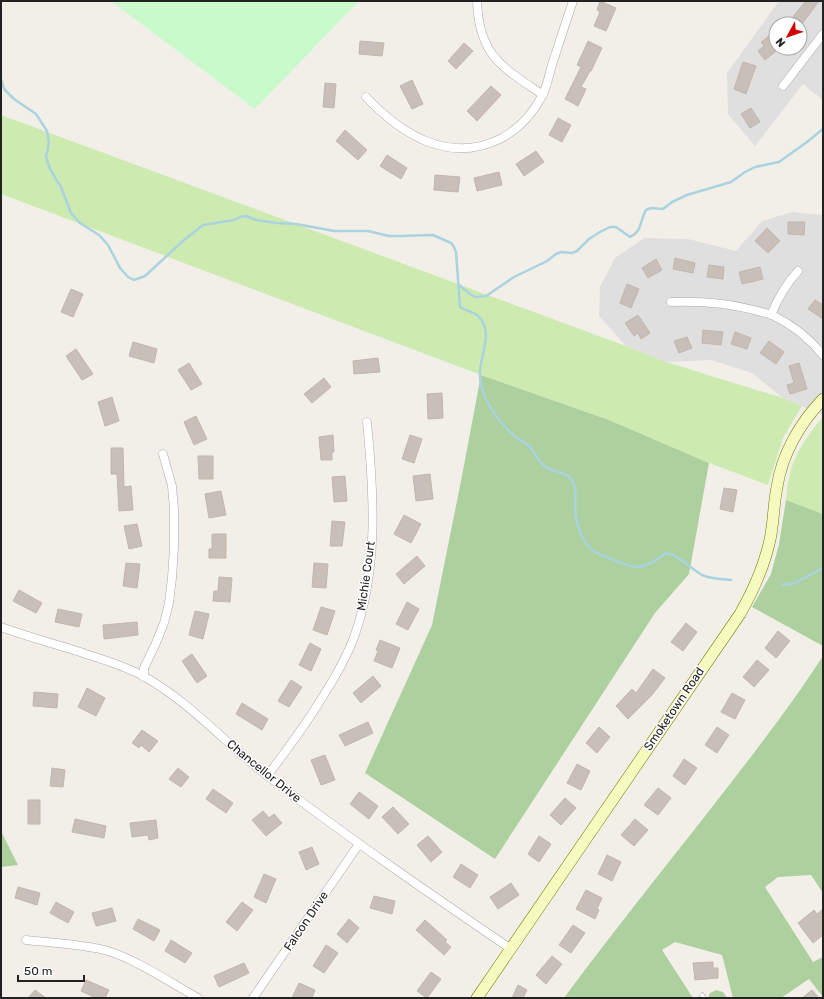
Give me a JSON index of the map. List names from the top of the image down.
{
  "streets": {
    "main road": ["Smoketown Road"],
    "street": ["Michie Court", "Chancellor Drive", "Falcon Drive"]
  },
  "crossings": [
    ["Michie Court", "Chancellor Drive"],
    ["Smoketown Road", "Chancellor Drive"],
    ["Chancellor Drive", "Falcon Drive"]
  ],
  "scale_bar": "50 m",
  "north": "bottom left"
}
